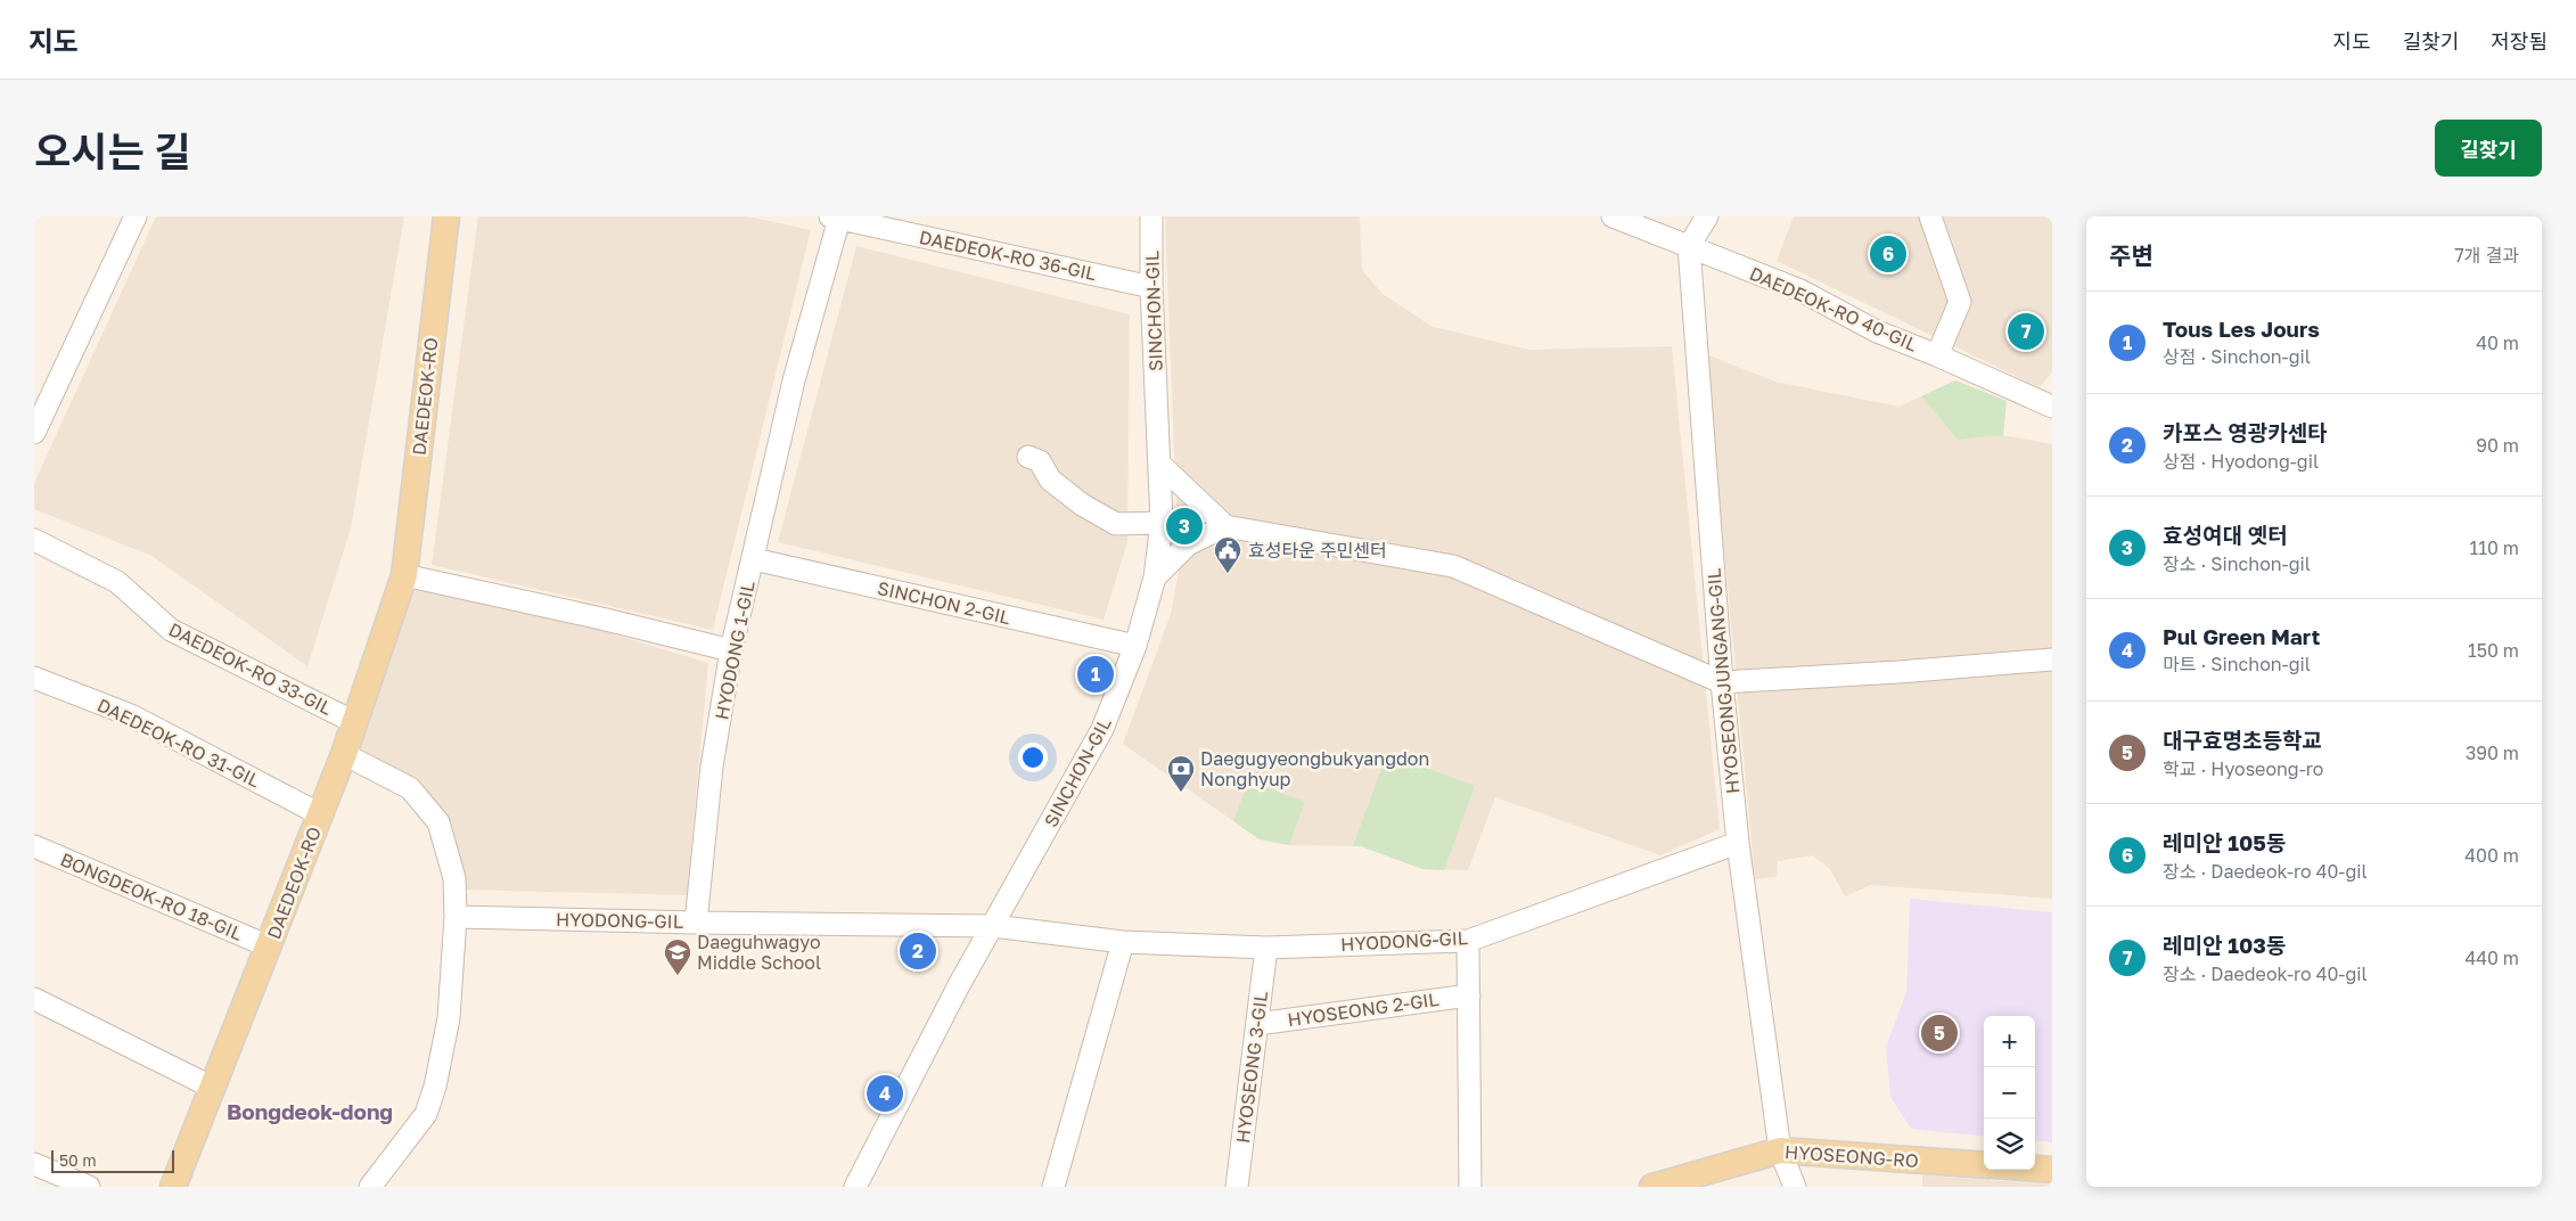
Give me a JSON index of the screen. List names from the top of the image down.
{
  "streets": {
    "main road": ["DAEDEOK-RO", "HYOSEONG-RO"],
    "street": [
      "DAEDEOK-RO 36-GIL",
      "DAEDEOK-RO 40-GIL",
      "SINCHON-GIL",
      "SINCHON 2-GIL",
      "HYODONG 1-GIL",
      "DAEDEOK-RO 33-GIL",
      "HYOSEONGJUNGANG-GIL",
      "DAEDEOK-RO 31-GIL",
      "BONGDEOK-RO 18-GIL",
      "HYODONG-GIL",
      "HYOSEONG 2-GIL",
      "HYOSEONG 3-GIL"
    ]
  },
  "crossings": [
    ["DAEDEOK-RO 36-GIL", "SINCHON-GIL"],
    ["DAEDEOK-RO 36-GIL", "HYODONG 1-GIL"],
    ["DAEDEOK-RO 40-GIL", "HYOSEONGJUNGANG-GIL"],
    ["SINCHON-GIL", "SINCHON 2-GIL"],
    ["SINCHON-GIL", "HYODONG-GIL"],
    ["DAEDEOK-RO", "DAEDEOK-RO 33-GIL"],
    ["DAEDEOK-RO", "DAEDEOK-RO 31-GIL"],
    ["DAEDEOK-RO", "BONGDEOK-RO 18-GIL"],
    ["SINCHON 2-GIL", "HYODONG 1-GIL"],
    ["HYODONG 1-GIL", "HYODONG-GIL"],
    ["HYOSEONGJUNGANG-GIL", "HYODONG-GIL"],
    ["HYOSEONGJUNGANG-GIL", "HYOSEONG-RO"],
    ["HYODONG-GIL", "HYOSEONG 3-GIL"],
    ["HYOSEONG 2-GIL", "HYOSEONG 3-GIL"]
  ],
  "districts": ["Bongdeok-dong"],
  "places": {
    "public building": ["효성타운 주민센터"],
    "bank": ["Daegugyeongbukyangdon Nonghyup"],
    "school or university": ["Daeguhwagyo Middle School"]
  },
  "scale_bar": "50 m",
  "page": {
    "header": "지도",
    "nav": ["지도", "길찾기", "저장됨"],
    "title": "오시는 길",
    "buttons": "길찾기",
    "heading": ["주변", "7개 결과"],
    "pins": [
      "6",
      "7",
      "3",
      "1",
      "2",
      "5",
      "4"
    ],
    "list": [
      {
        "mark": "1",
        "name": "Tous Les Jours",
        "note": "상점 · Sinchon-gil",
        "value": "40 m"
      },
      {
        "mark": "2",
        "name": "카포스 영광카센타",
        "note": "상점 · Hyodong-gil",
        "value": "90 m"
      },
      {
        "mark": "3",
        "name": "효성여대 옛터",
        "note": "장소 · Sinchon-gil",
        "value": "110 m"
      },
      {
        "mark": "4",
        "name": "Pul Green Mart",
        "note": "마트 · Sinchon-gil",
        "value": "150 m"
      },
      {
        "mark": "5",
        "name": "대구효명초등학교",
        "note": "학교 · Hyoseong-ro",
        "value": "390 m"
      },
      {
        "mark": "6",
        "name": "레미안 105동",
        "note": "장소 · Daedeok-ro 40-gil",
        "value": "400 m"
      },
      {
        "mark": "7",
        "name": "레미안 103동",
        "note": "장소 · Daedeok-ro 40-gil",
        "value": "440 m"
      }
    ],
    "map_buttons": ["+", "−"],
    "scale": "50 m"
  }
}
